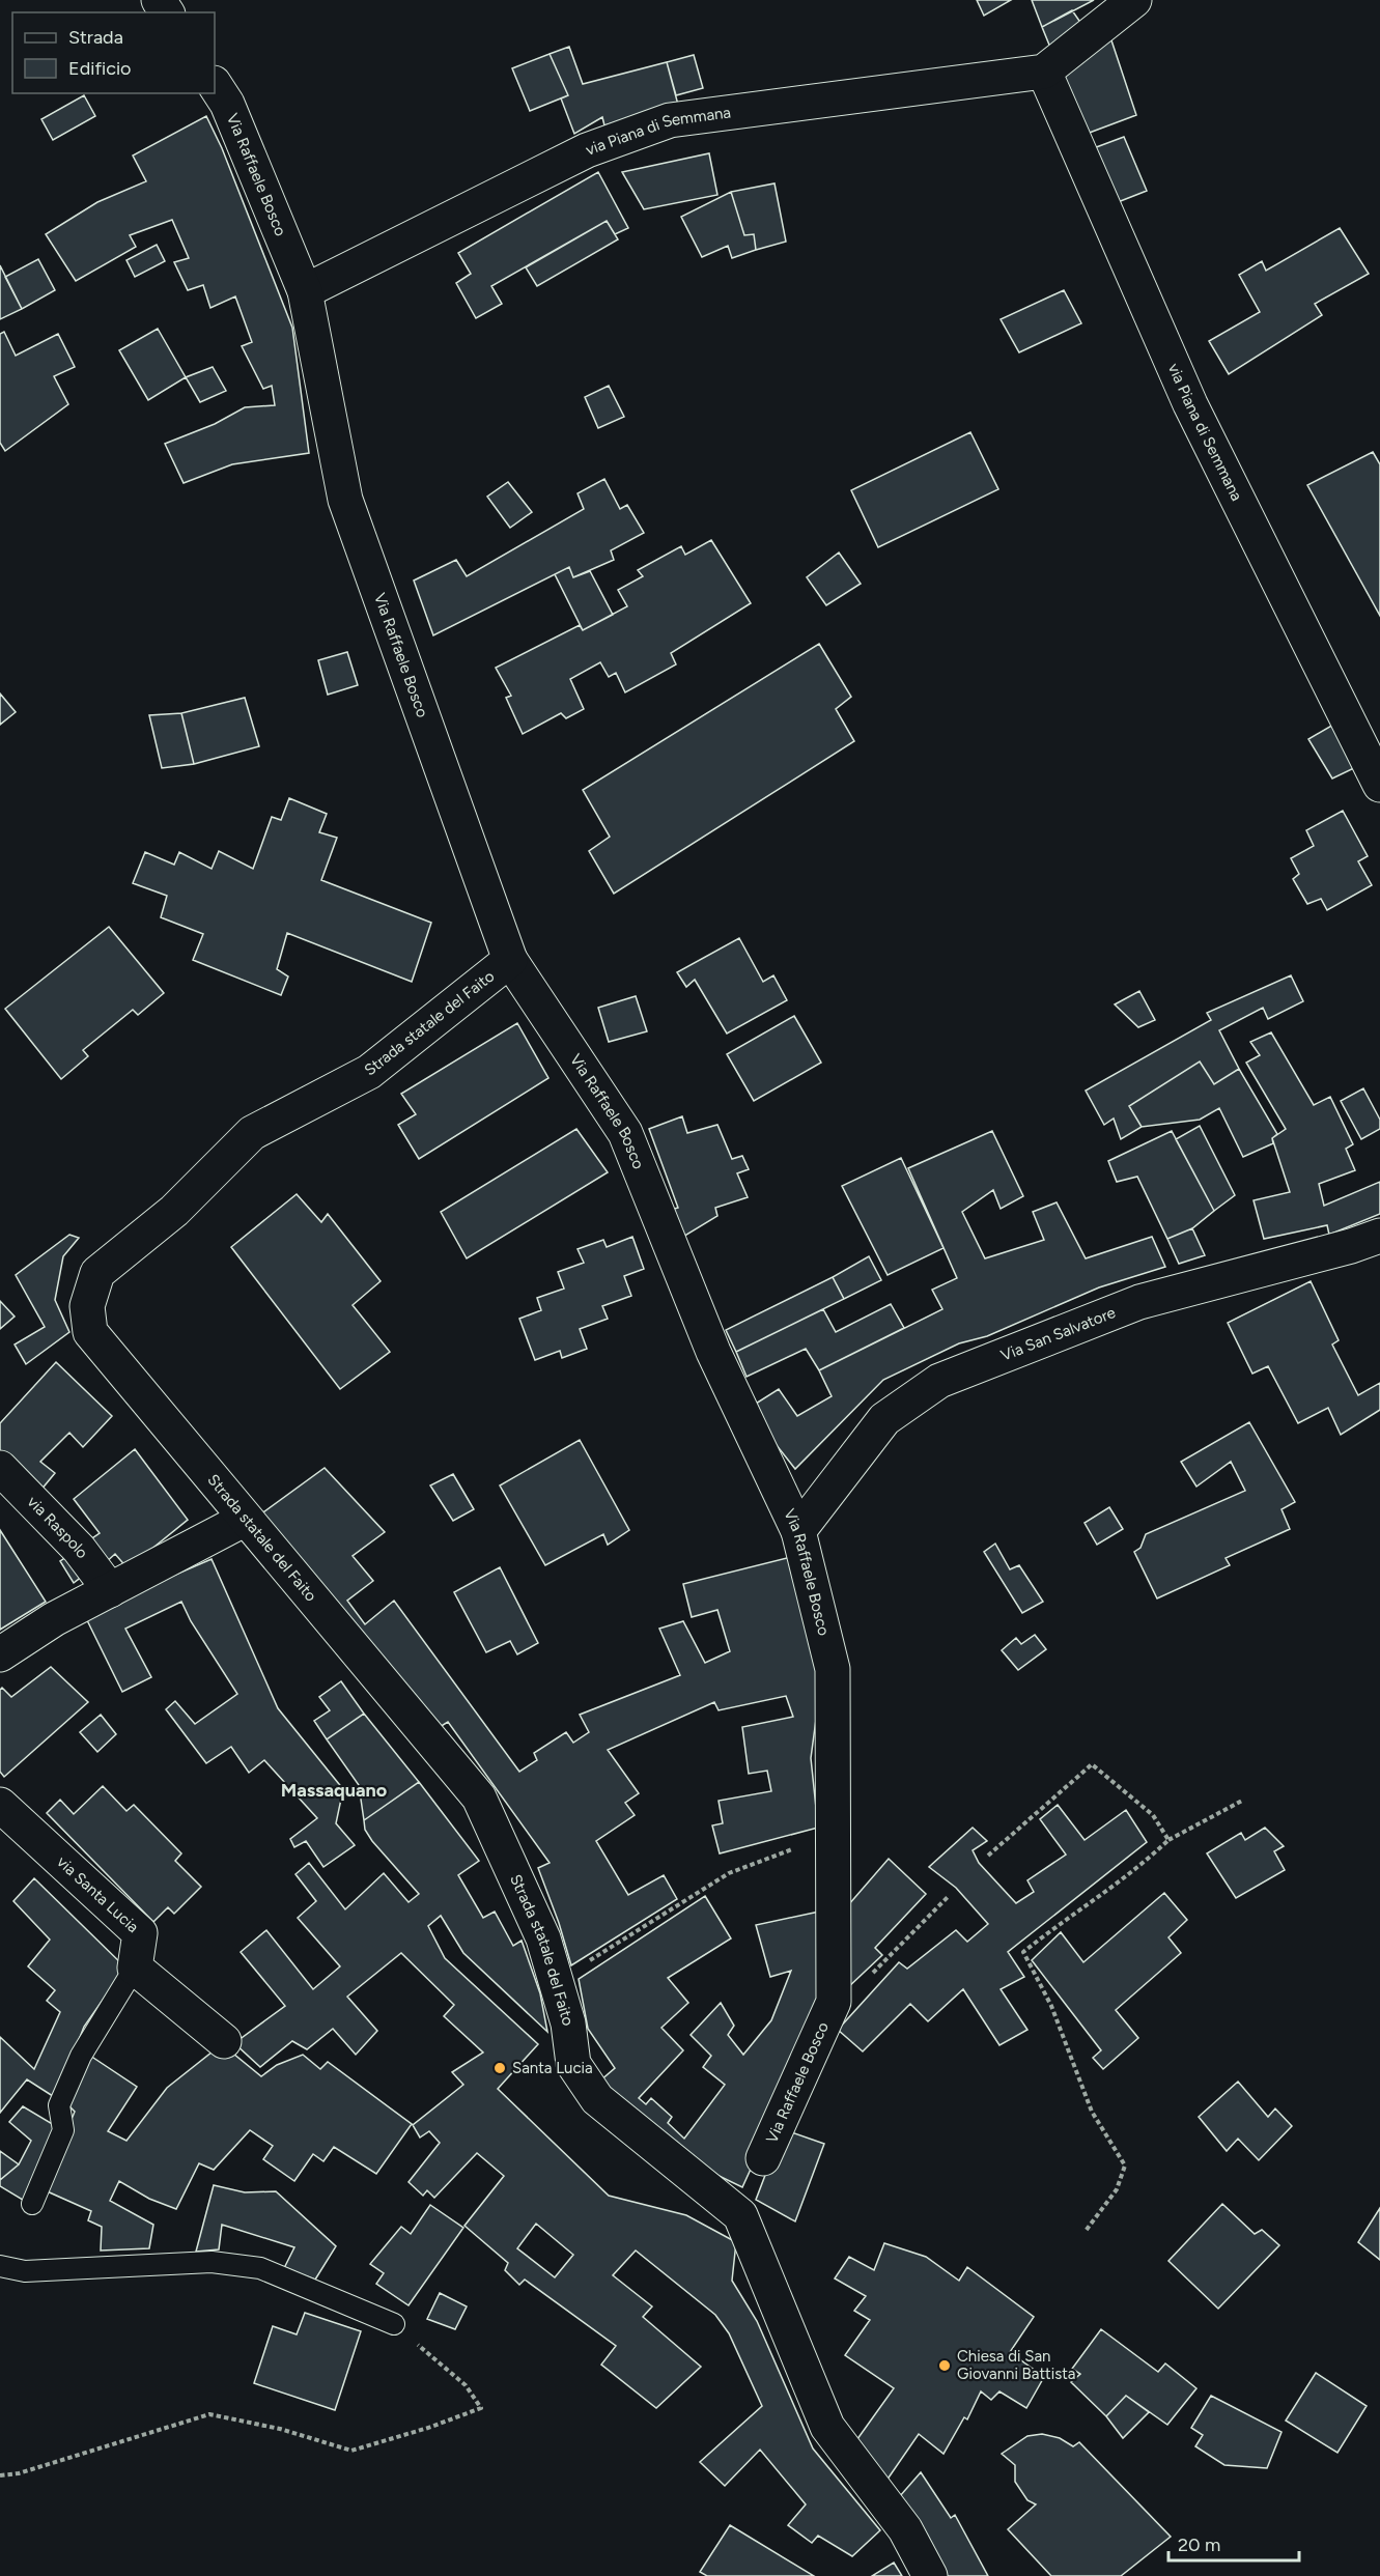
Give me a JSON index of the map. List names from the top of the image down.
{
  "streets": {
    "street": [
      "via Piana di Semmana",
      "Via Raffaele Bosco",
      "Strada statale del Faito",
      "Via San Salvatore",
      "via Raspolo",
      "via Santa Lucia"
    ]
  },
  "crossings": [
    ["via Piana di Semmana", "Via Raffaele Bosco"],
    ["Via Raffaele Bosco", "Strada statale del Faito"],
    ["Via Raffaele Bosco", "Via San Salvatore"]
  ],
  "districts": ["Massaquano"],
  "places": ["Santa Lucia", "Chiesa di San Giovanni Battista"],
  "legend": ["Strada", "Edificio"],
  "scale_bar": "20 m"
}
